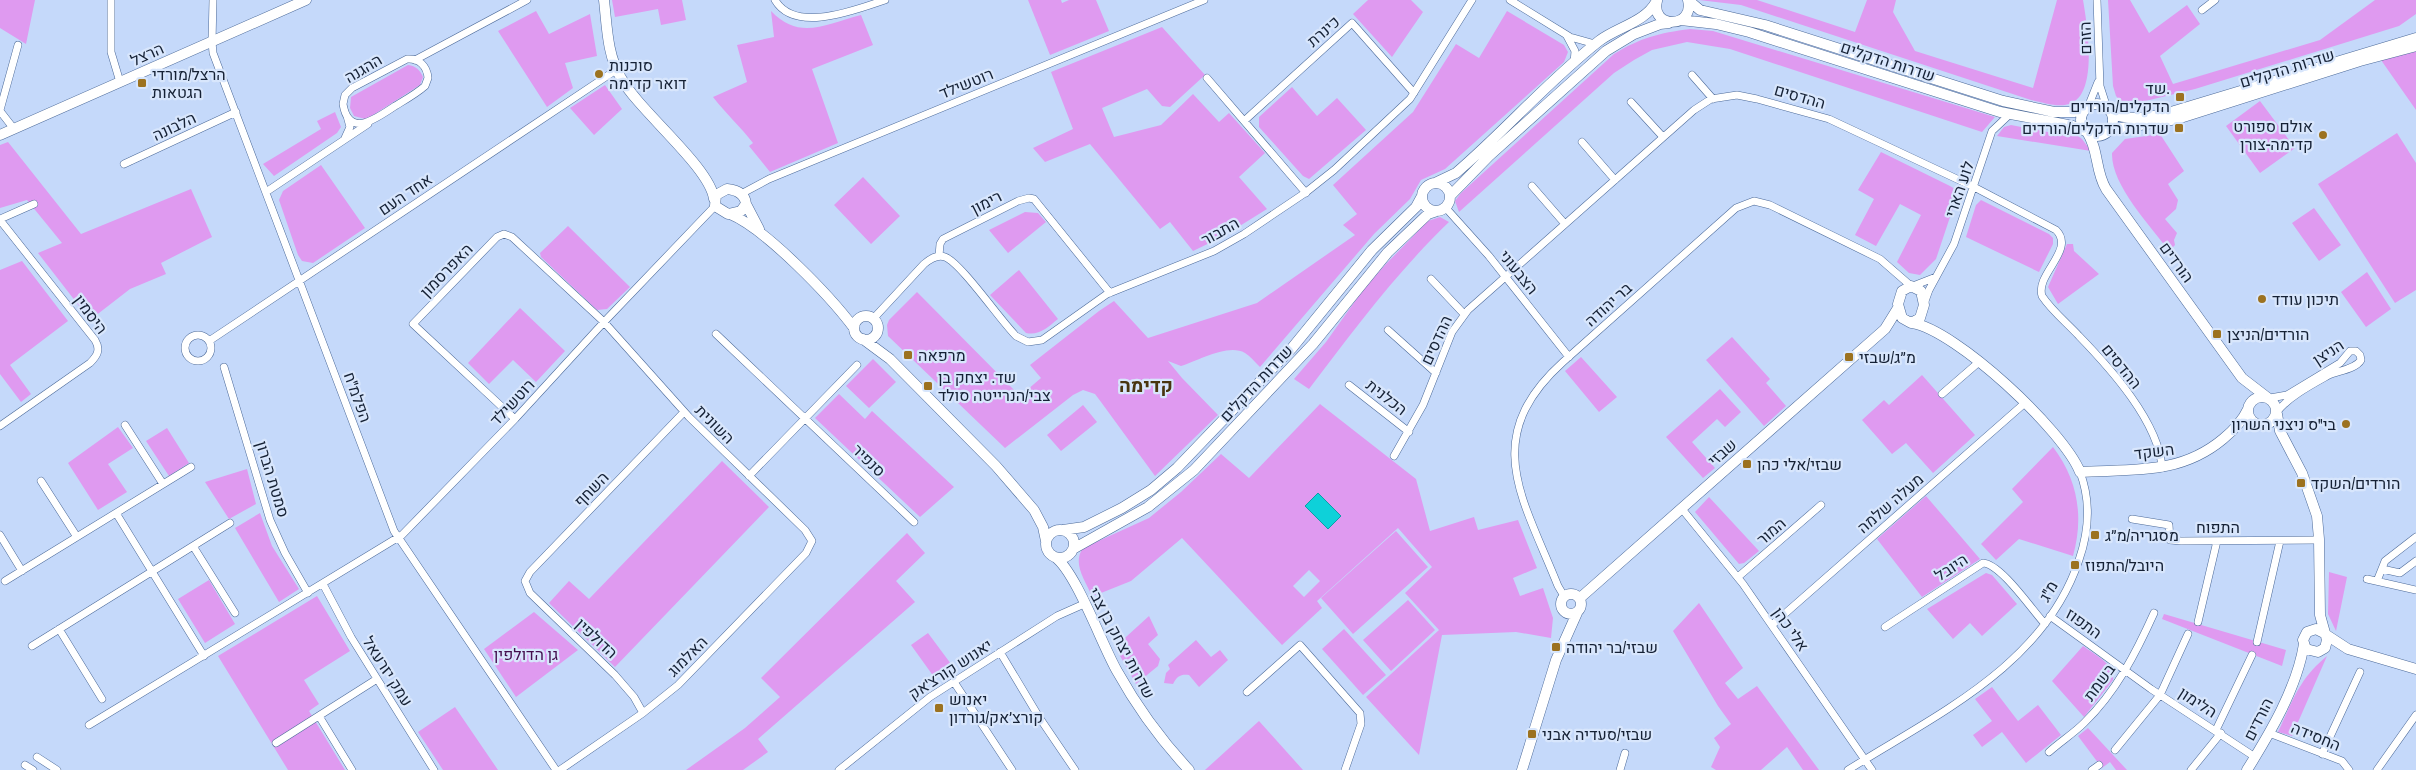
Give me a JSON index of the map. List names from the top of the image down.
{
  "streets": {
    "street": [
      "כינרת",
      "הזרם",
      "הרצל",
      "שדרות הדקלים",
      "ההגנה",
      "רוטשילד",
      "ההדסים",
      "הלבונה",
      "לוע הארי",
      "אחד העם",
      "רימון",
      "התבור",
      "הורדים",
      "האפרסמון",
      "הצבעוני",
      "בר יהודה",
      "היסמין",
      "הניצן",
      "הפלמ\"ח",
      "הכלנית",
      "השונית",
      "השקד",
      "שבזי",
      "סנפיר",
      "סמטת הברון",
      "השחף",
      "מעלה שלמה",
      "התפוח",
      "המור",
      "היובל",
      "מ\"ג",
      "התפוז",
      "אלי כהן",
      "הדולפין",
      "שדרות יצחק בן צבי",
      "האלמוג",
      "יאנוש קורצ'אק",
      "עמק יזרעאל",
      "בשמת",
      "הלימון",
      "החסידה"
    ]
  },
  "crossings": [
    ["כינרת", "התבור"],
    ["הזרם", "שדרות הדקלים"],
    ["הזרם", "הורדים"],
    ["הרצל", "הפלמ\"ח"],
    ["שדרות הדקלים", "לוע הארי"],
    ["שדרות הדקלים", "הורדים"],
    ["שדרות הדקלים", "הצבעוני"],
    ["שדרות הדקלים", "שדרות יצחק בן צבי"],
    ["רוטשילד", "האפרסמון"],
    ["רוטשילד", "הפלמ\"ח"],
    ["רוטשילד", "השונית"],
    ["רוטשילד", "סמטת הברון"],
    ["רוטשילד", "עמק יזרעאל"],
    ["ההדסים", "לוע הארי"],
    ["ההדסים", "הצבעוני"],
    ["ההדסים", "הכלנית"],
    ["ההדסים", "השקד"],
    ["הלבונה", "הפלמ\"ח"],
    ["לוע הארי", "בר יהודה"],
    ["לוע הארי", "שבזי"],
    ["לוע הארי", "מ\"ג"],
    ["אחד העם", "הפלמ\"ח"],
    ["רימון", "התבור"],
    ["הורדים", "הניצן"],
    ["הורדים", "השקד"],
    ["הורדים", "הלימון"],
    ["הורדים", "החסידה"],
    ["האפרסמון", "השונית"],
    ["הצבעוני", "בר יהודה"],
    ["בר יהודה", "שבזי"],
    ["בר יהודה", "מ\"ג"],
    ["הניצן", "השקד"],
    ["השונית", "השחף"],
    ["השונית", "האלמוג"],
    ["השקד", "מ\"ג"],
    ["שבזי", "מ\"ג"],
    ["שבזי", "אלי כהן"],
    ["השחף", "הדולפין"],
    ["מעלה שלמה", "מ\"ג"],
    ["מעלה שלמה", "אלי כהן"],
    ["המור", "אלי כהן"],
    ["היובל", "מ\"ג"],
    ["מ\"ג", "התפוז"],
    ["מ\"ג", "אלי כהן"],
    ["התפוז", "בשמת"],
    ["התפוז", "הלימון"],
    ["הדולפין", "האלמוג"],
    ["שדרות יצחק בן צבי", "יאנוש קורצ'אק"],
    ["בשמת", "הלימון"]
  ],
  "districts": ["קדימה"],
  "parks": ["גן הדולפין"],
  "places": {
    "other": [
      "סוכנות דואר קדימה",
      "אולם ספורט קדימה-צורן",
      "תיכון עודד",
      "בי\"ס ניצני השרון"
    ],
    "transit": [
      "הרצל/מורדי הגטאות",
      "שד. הדקלים/הורדים",
      "שדרות הדקלים/הורדים",
      "הורדים/הניצן",
      "מרפאה",
      "מ״ג/שבזי",
      "שד. יצחק בן צבי/הנרייטה סולד",
      "שבזי/אלי כהן",
      "הורדים/השקד",
      "מסגריה/מ״ג",
      "היובל/התפוז",
      "שבזי/בר יהודה",
      "יאנוש קורצ׳אק/גורדון",
      "שבזי/סעדיה אבני"
    ]
  }
}
